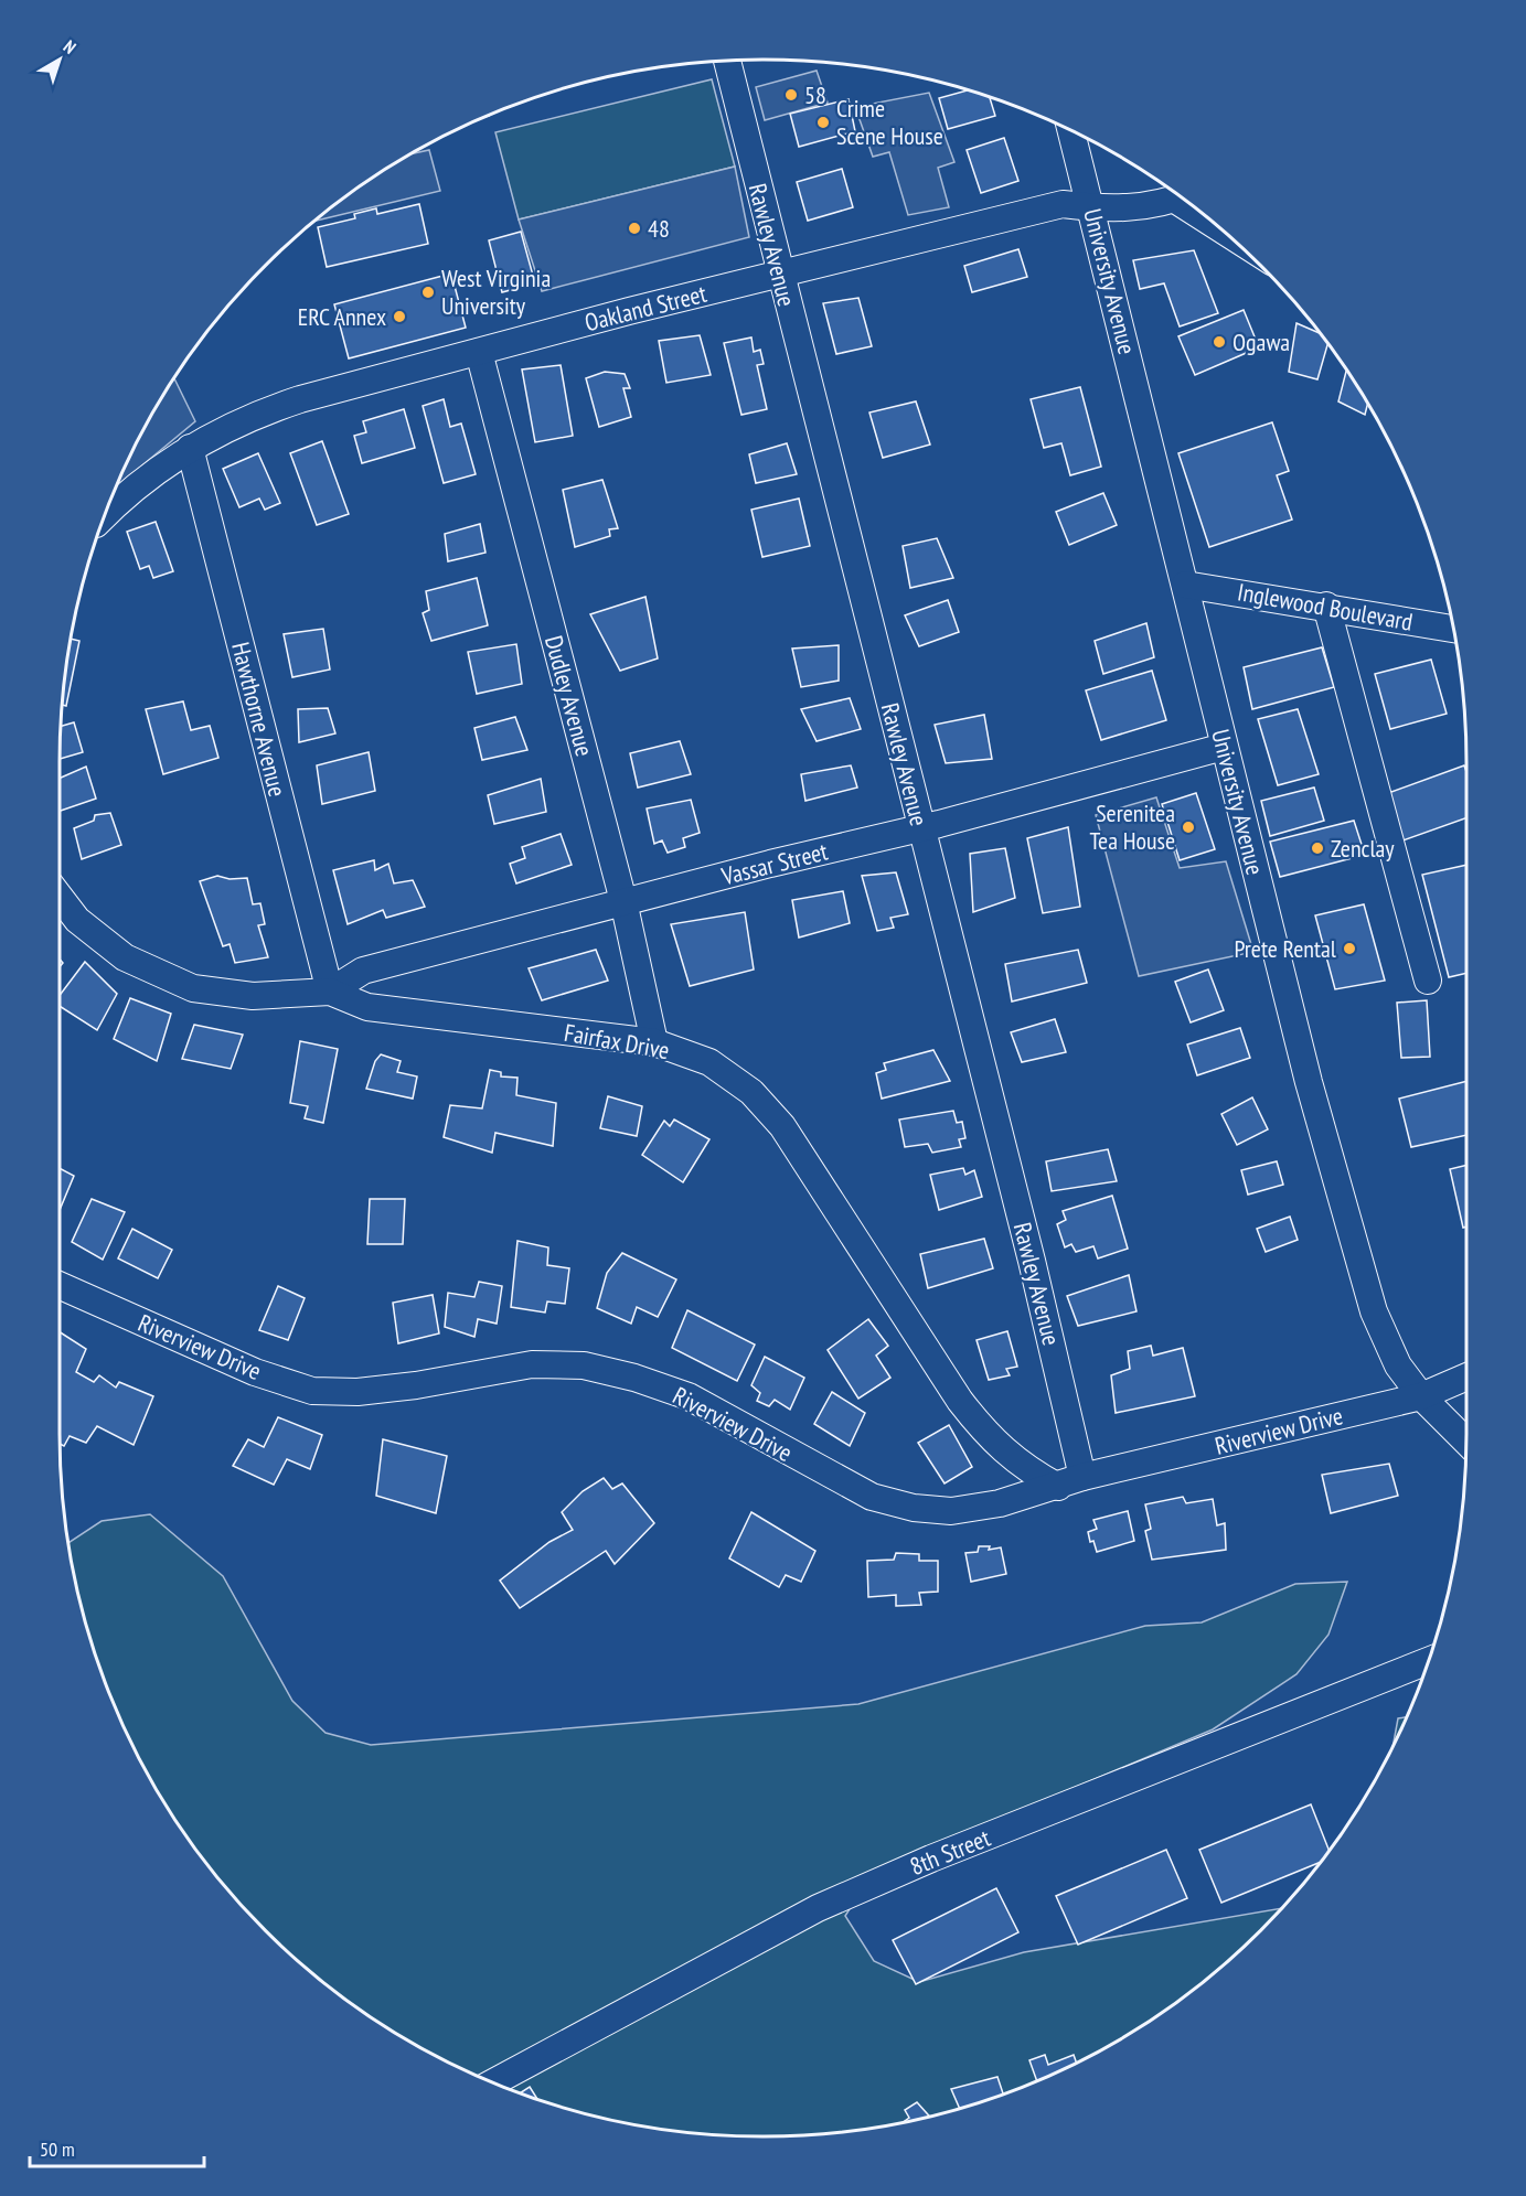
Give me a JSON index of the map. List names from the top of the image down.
{
  "streets": {
    "street": [
      "Rawley Avenue",
      "University Avenue",
      "Oakland Street",
      "Inglewood Boulevard",
      "Dudley Avenue",
      "Hawthorne Avenue",
      "Vassar Street",
      "Fairfax Drive",
      "Riverview Drive",
      "8th Street"
    ]
  },
  "crossings": [
    ["Rawley Avenue", "Oakland Street"],
    ["Rawley Avenue", "Vassar Street"],
    ["Rawley Avenue", "Riverview Drive"],
    ["University Avenue", "Oakland Street"],
    ["University Avenue", "Inglewood Boulevard"],
    ["University Avenue", "Vassar Street"],
    ["University Avenue", "Riverview Drive"],
    ["Oakland Street", "Dudley Avenue"],
    ["Oakland Street", "Hawthorne Avenue"],
    ["Dudley Avenue", "Vassar Street"],
    ["Dudley Avenue", "Fairfax Drive"],
    ["Hawthorne Avenue", "Vassar Street"],
    ["Hawthorne Avenue", "Fairfax Drive"],
    ["Vassar Street", "Fairfax Drive"],
    ["Fairfax Drive", "Riverview Drive"]
  ],
  "places": [
    "58",
    "Crime Scene House",
    "48",
    "West Virginia University",
    "ERC Annex",
    "Ogawa",
    "Serenitea Tea House",
    "Zenclay",
    "Prete Rental"
  ],
  "scale_bar": "50 m",
  "north": "top right"
}
